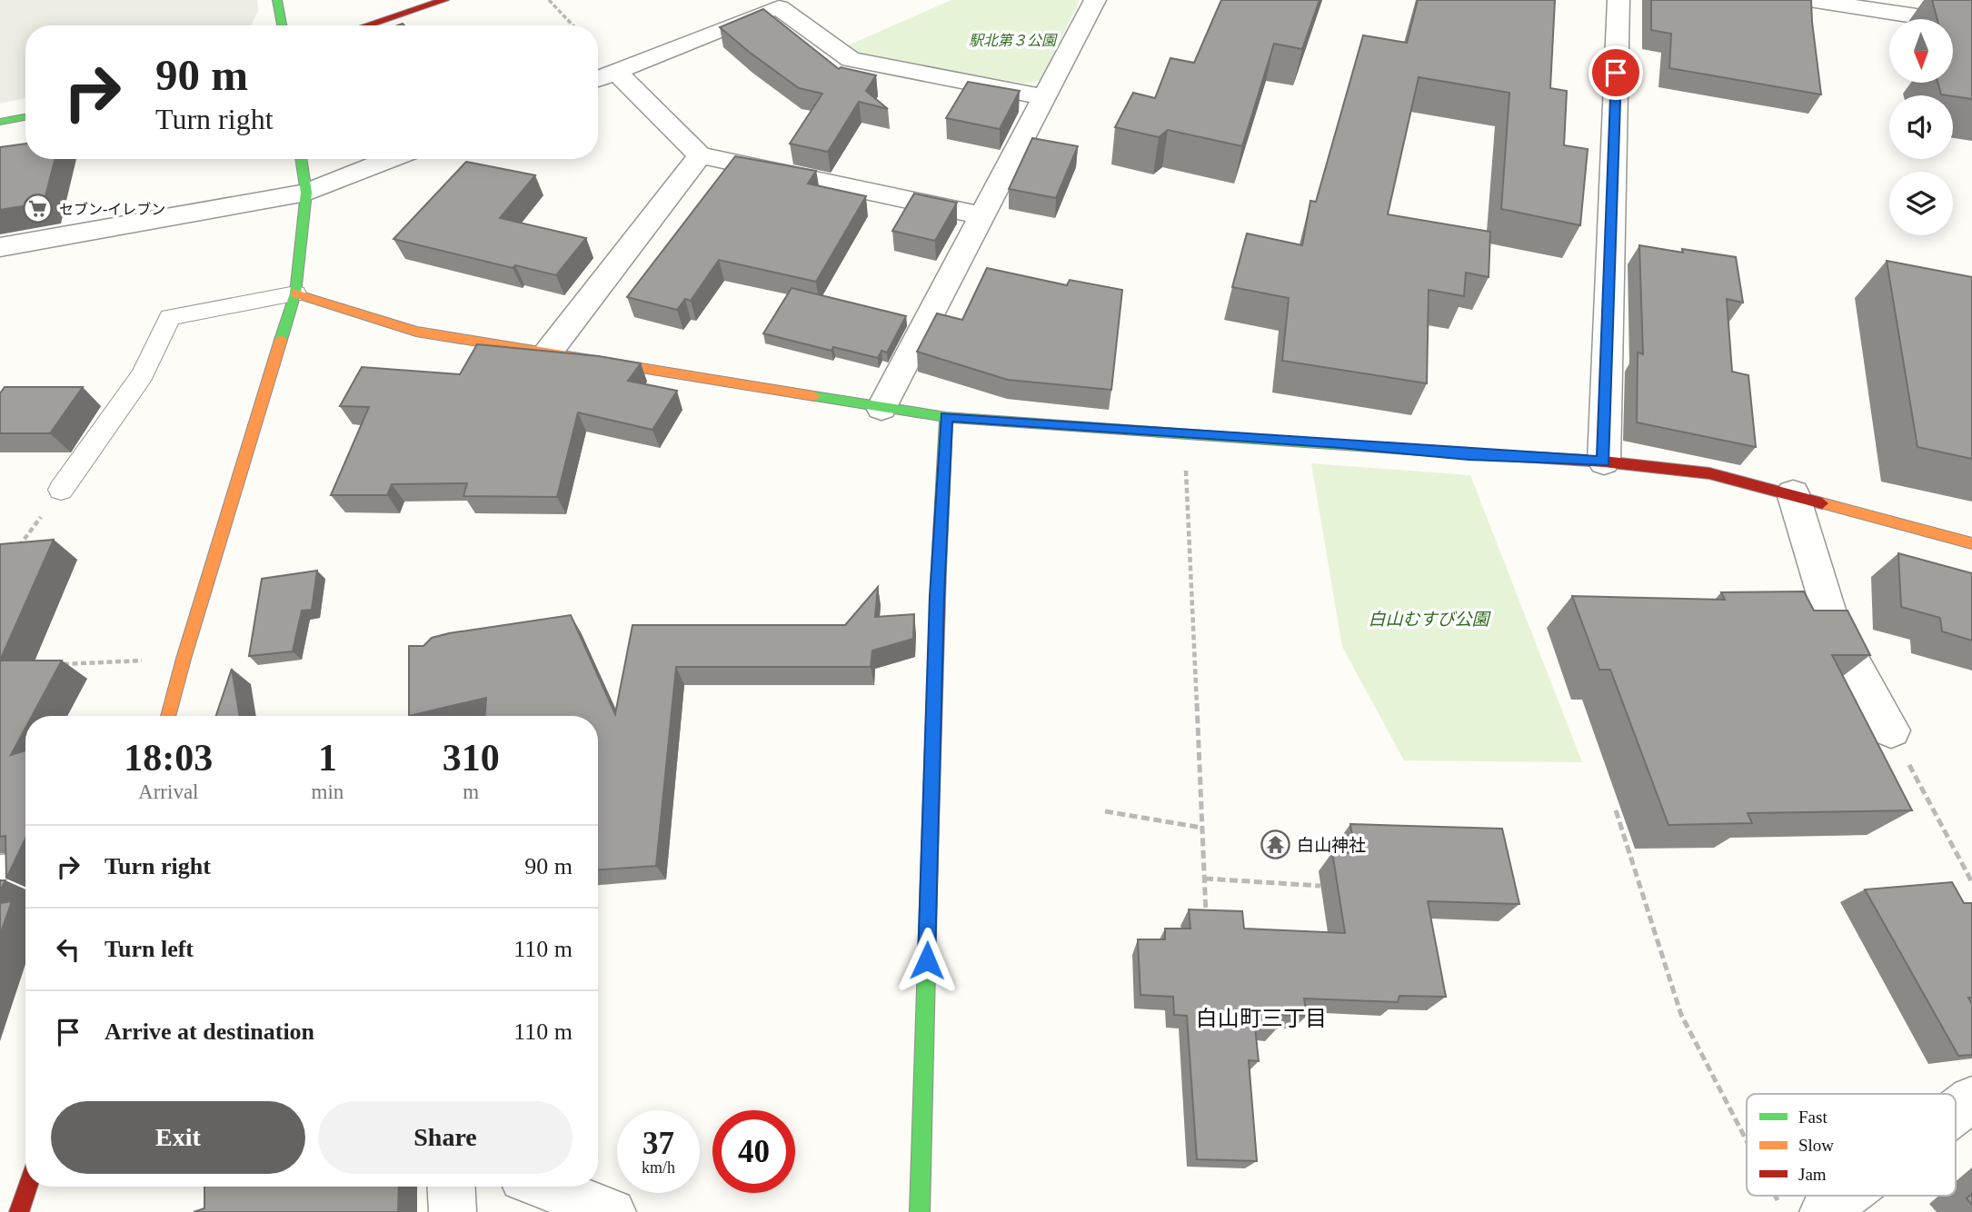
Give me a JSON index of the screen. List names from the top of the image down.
{
  "districts": ["白山町三丁目"],
  "parks": ["駅北第３公園", "白山むすび公園"],
  "places": {
    "supermarket": ["セブン-イレブン"],
    "temple": ["白山神社"]
  },
  "legend": ["Fast", "Slow", "Jam"],
  "north": "bottom",
  "page": {
    "turn": ["90 m", "Turn right"],
    "eta": [
      "18:03",
      "Arrival",
      "1",
      "min",
      "310",
      "m"
    ],
    "list": [
      {
        "name": "Turn right",
        "value": "90 m"
      },
      {
        "name": "Turn left",
        "value": "110 m"
      },
      {
        "name": "Arrive at destination",
        "value": "110 m"
      }
    ],
    "buttons": ["Exit", "Share"],
    "speed": "37 km/h",
    "limit": "40"
  }
}
